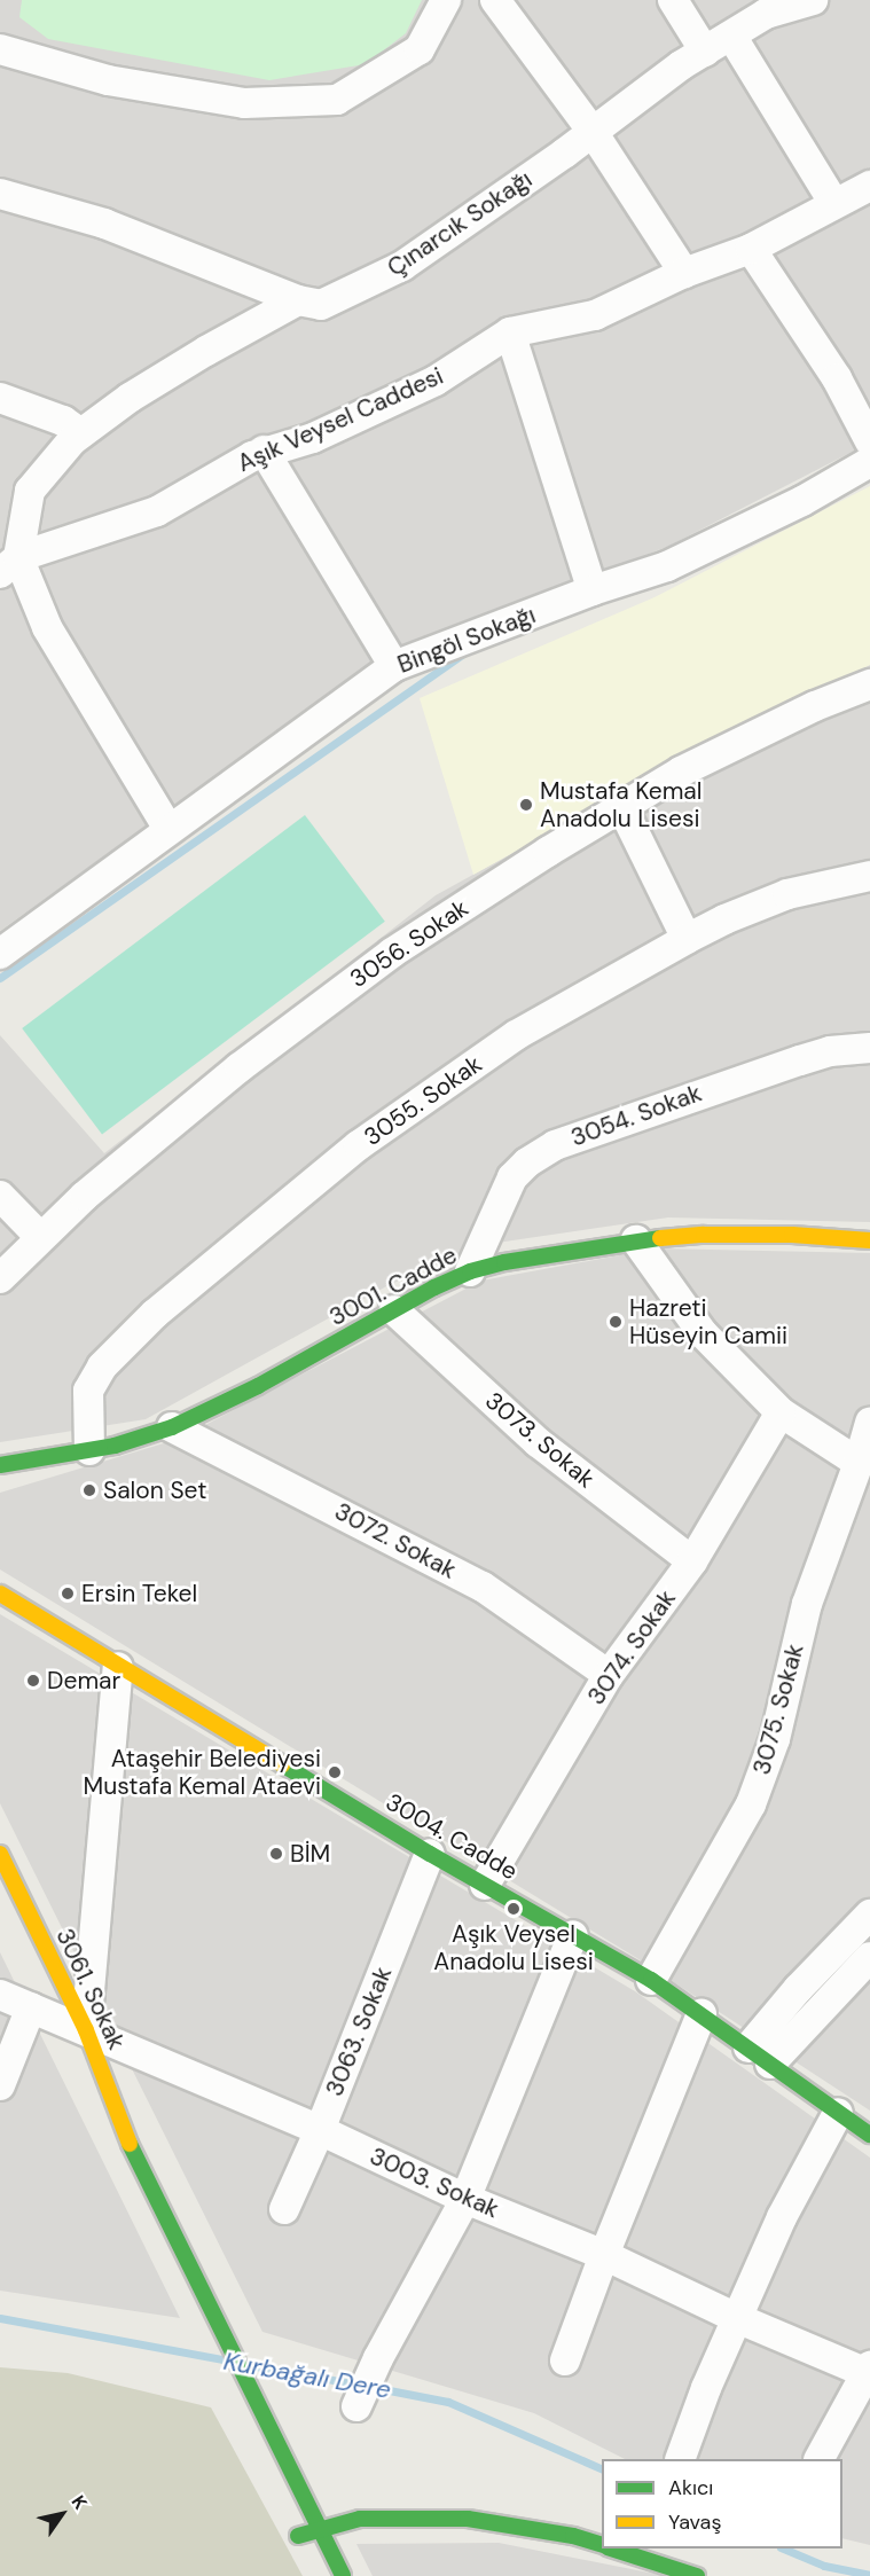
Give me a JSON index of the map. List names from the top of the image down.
{
  "streets": {
    "main road": ["3001. Cadde", "3004. Cadde", "3061. Sokak"],
    "street": [
      "Çınarcık Sokağı",
      "Aşık Veysel Caddesi",
      "Bingöl Sokağı",
      "3056. Sokak",
      "3055. Sokak",
      "3054. Sokak",
      "3073. Sokak",
      "3072. Sokak",
      "3074. Sokak",
      "3075. Sokak",
      "3063. Sokak",
      "3003. Sokak"
    ]
  },
  "crossings": [
    ["Çınarcık Sokağı", "Aşık Veysel Caddesi"],
    ["3055. Sokak", "3001. Cadde"],
    ["3054. Sokak", "3001. Cadde"],
    ["3001. Cadde", "3073. Sokak"],
    ["3001. Cadde", "3072. Sokak"],
    ["3073. Sokak", "3074. Sokak"],
    ["3072. Sokak", "3074. Sokak"],
    ["3074. Sokak", "3004. Cadde"],
    ["3075. Sokak", "3004. Cadde"],
    ["3004. Cadde", "3063. Sokak"],
    ["3061. Sokak", "3003. Sokak"],
    ["3063. Sokak", "3003. Sokak"]
  ],
  "water": ["Kurbağalı Dere"],
  "places": [
    "Mustafa Kemal Anadolu Lisesi",
    "Hazreti Hüseyin Camii",
    "Salon Set",
    "Ersin Tekel",
    "Demar",
    "Ataşehir Belediyesi Mustafa Kemal Ataevi",
    "BİM",
    "Aşık Veysel Anadolu Lisesi"
  ],
  "legend": ["Akıcı", "Yavaş"],
  "north": "top right"
}
